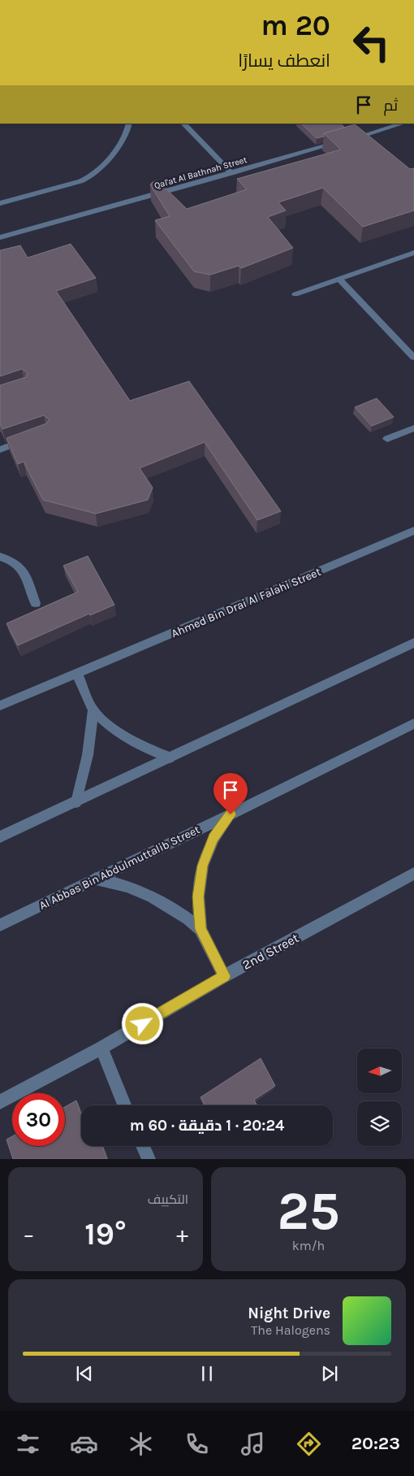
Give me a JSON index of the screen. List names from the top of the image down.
{
  "streets": {
    "street": [
      "Qal'at Al Bathnah Street",
      "Ahmed Bin Drai Al Falahi Street",
      "Al Abbas Bin Abdulmuttalib Street",
      "2nd Street"
    ]
  },
  "north": "left",
  "page": {
    "turn": ["20 m", "انعطف يسارًا"],
    "then": "ثم",
    "limit": "30",
    "trip": "20:24 · 1 دقيقة · 60 m",
    "tile": [
      ["25", "km/h"],
      "التكييف"
    ],
    "heat": ["−", "19°", "+"],
    "song": ["Night Drive", "The Halogens"],
    "tabs": "20:23"
  }
}
